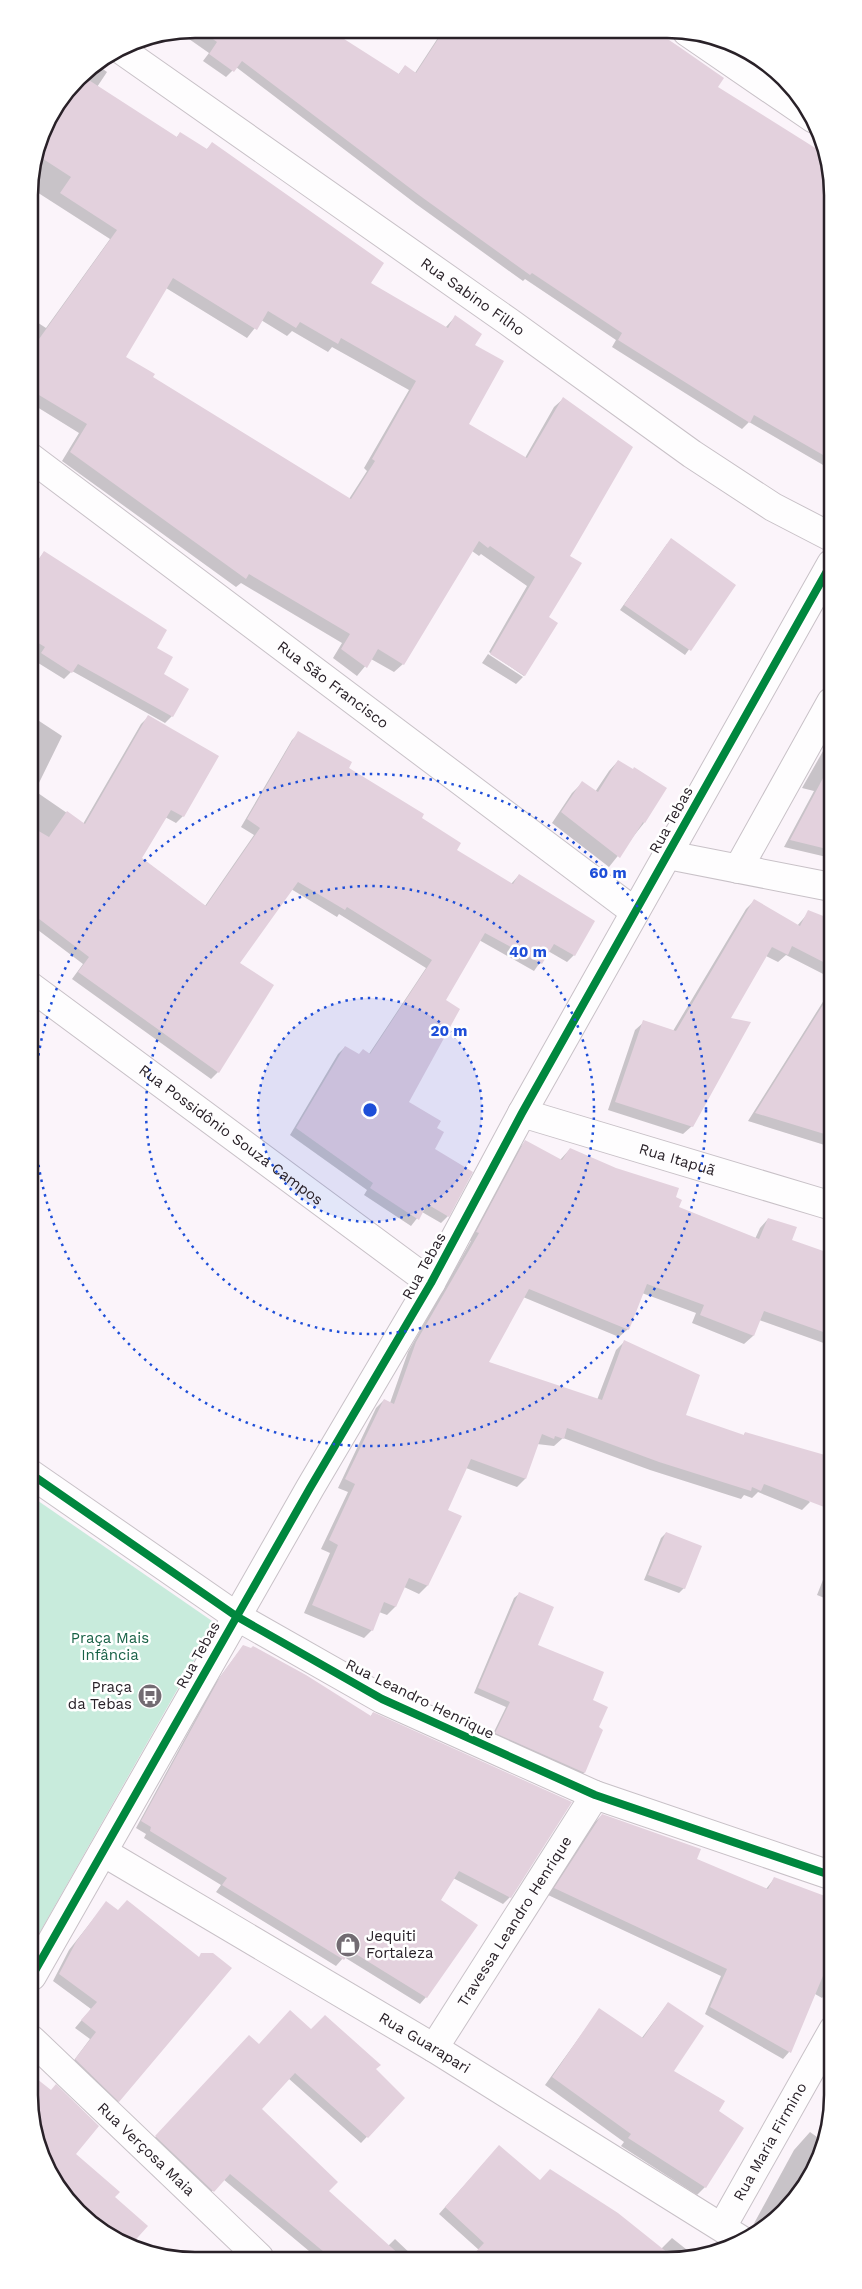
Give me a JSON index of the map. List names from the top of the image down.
{
  "streets": {
    "street": [
      "Rua Sabino Filho",
      "Rua São Francisco",
      "Rua Tebas",
      "Rua Possidônio Souza Campos",
      "Rua Itapuã",
      "Rua Leandro Henrique",
      "Travessa Leandro Henrique",
      "Rua Guarapari",
      "Rua Maria Firmino",
      "Rua Verçosa Maia"
    ]
  },
  "crossings": [
    ["Rua São Francisco", "Rua Tebas"],
    ["Rua Tebas", "Rua Possidônio Souza Campos"],
    ["Rua Tebas", "Rua Itapuã"],
    ["Rua Tebas", "Rua Leandro Henrique"],
    ["Rua Tebas", "Rua Guarapari"],
    ["Rua Leandro Henrique", "Travessa Leandro Henrique"],
    ["Travessa Leandro Henrique", "Rua Guarapari"],
    ["Rua Guarapari", "Rua Maria Firmino"]
  ],
  "parks": ["Praça Mais Infância"],
  "places": {
    "bus stop": ["Praça da Tebas"],
    "shop": ["Jequiti Fortaleza"]
  },
  "rings": ["60 m", "40 m", "20 m"]
}
